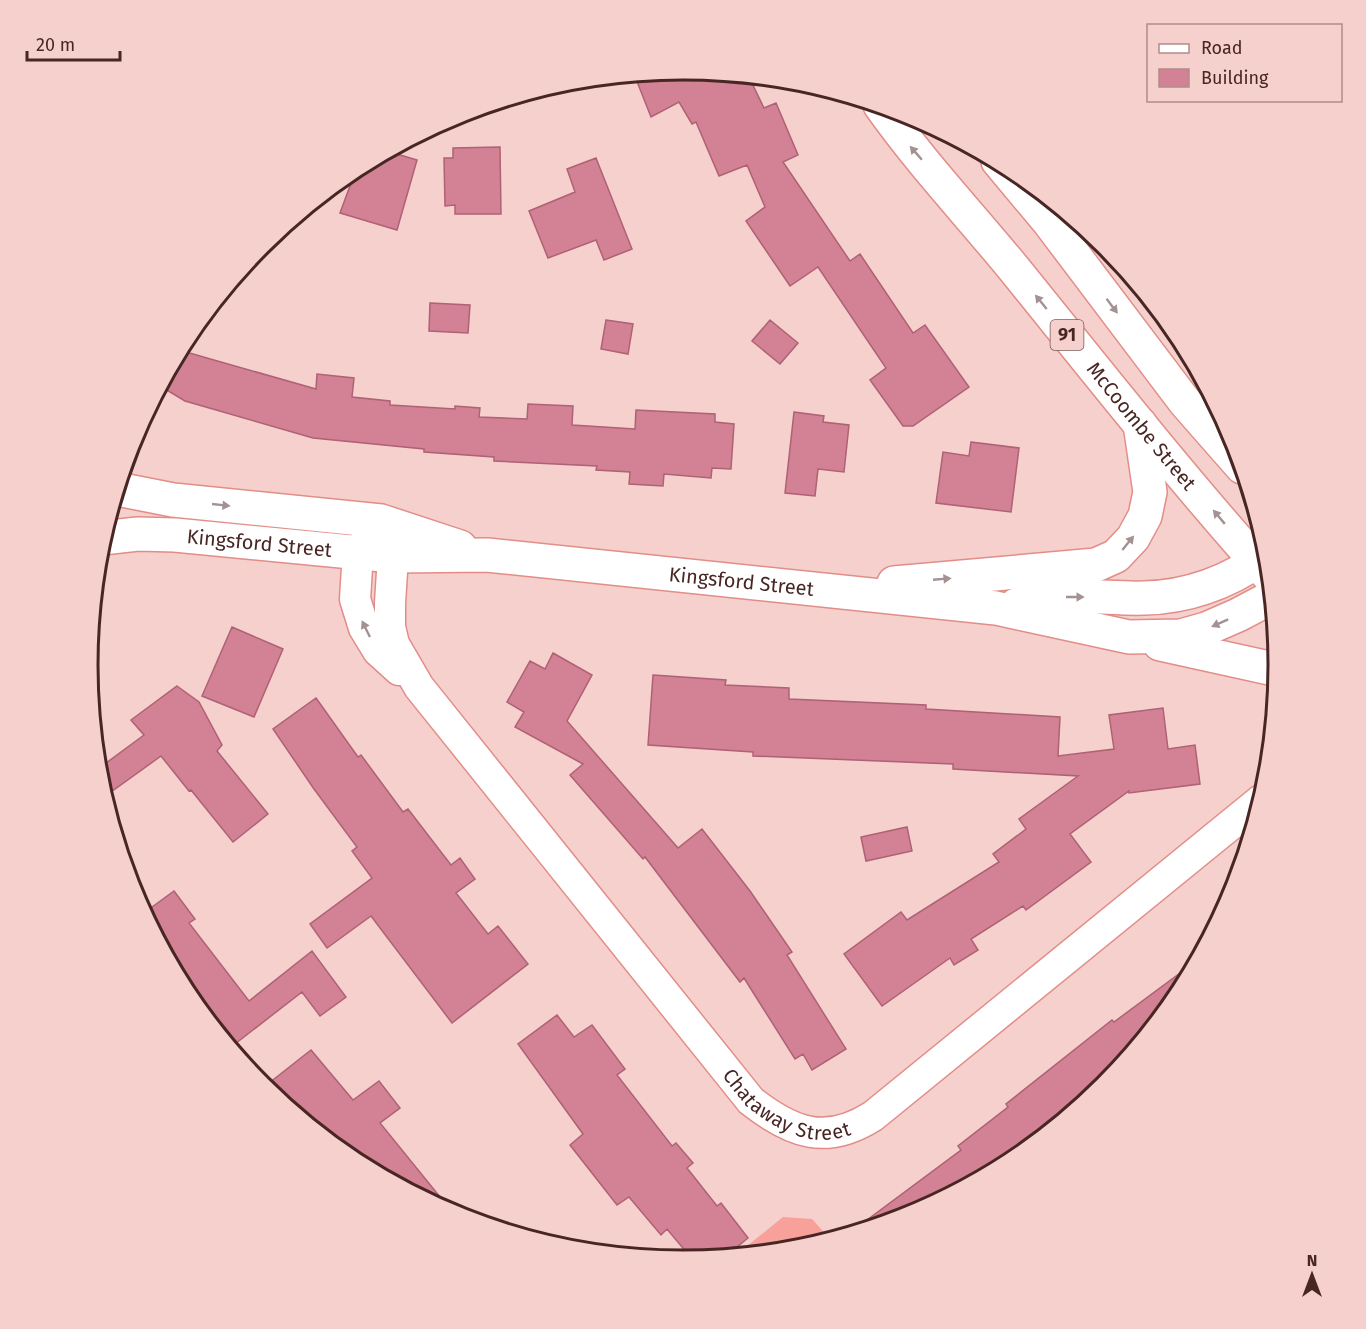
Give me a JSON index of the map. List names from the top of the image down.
{
  "streets": {
    "street": [
      "91",
      "McCoombe Street",
      "Kingsford Street",
      "Chataway Street"
    ]
  },
  "crossings": [
    ["Kingsford Street", "Chataway Street"]
  ],
  "legend": ["Road", "Building"],
  "scale_bar": "20 m",
  "north": "top"
}
